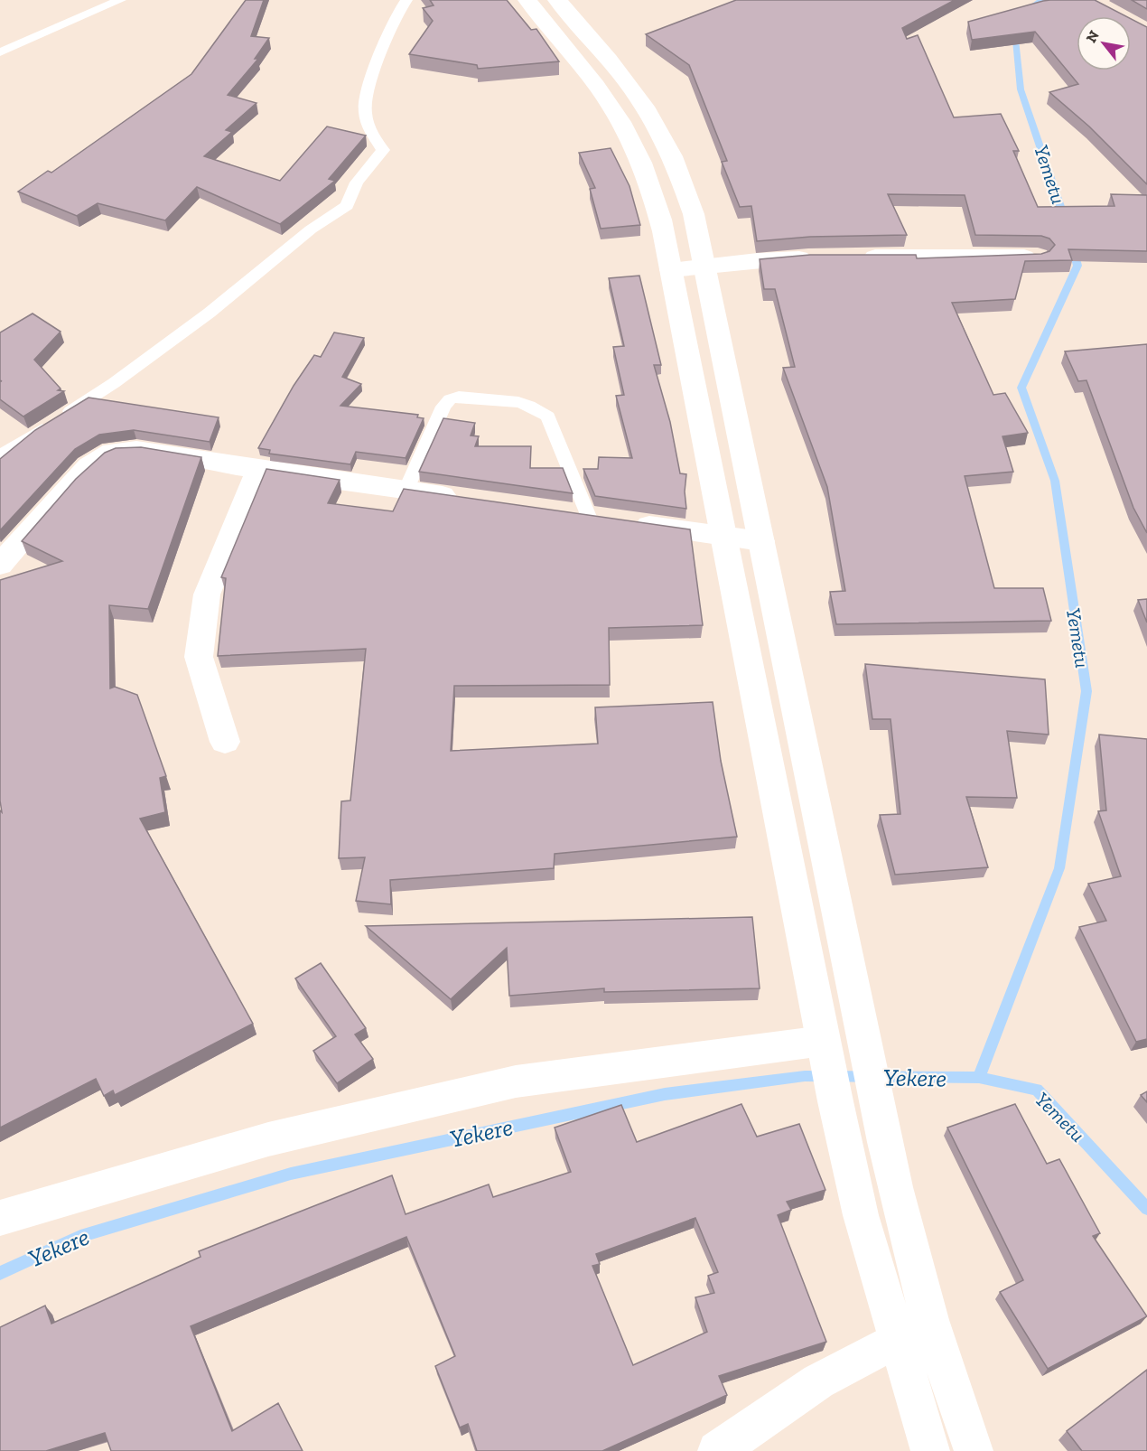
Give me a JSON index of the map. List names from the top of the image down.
{
  "water": ["Yemetu", "Yekere"],
  "north": "top left"
}
